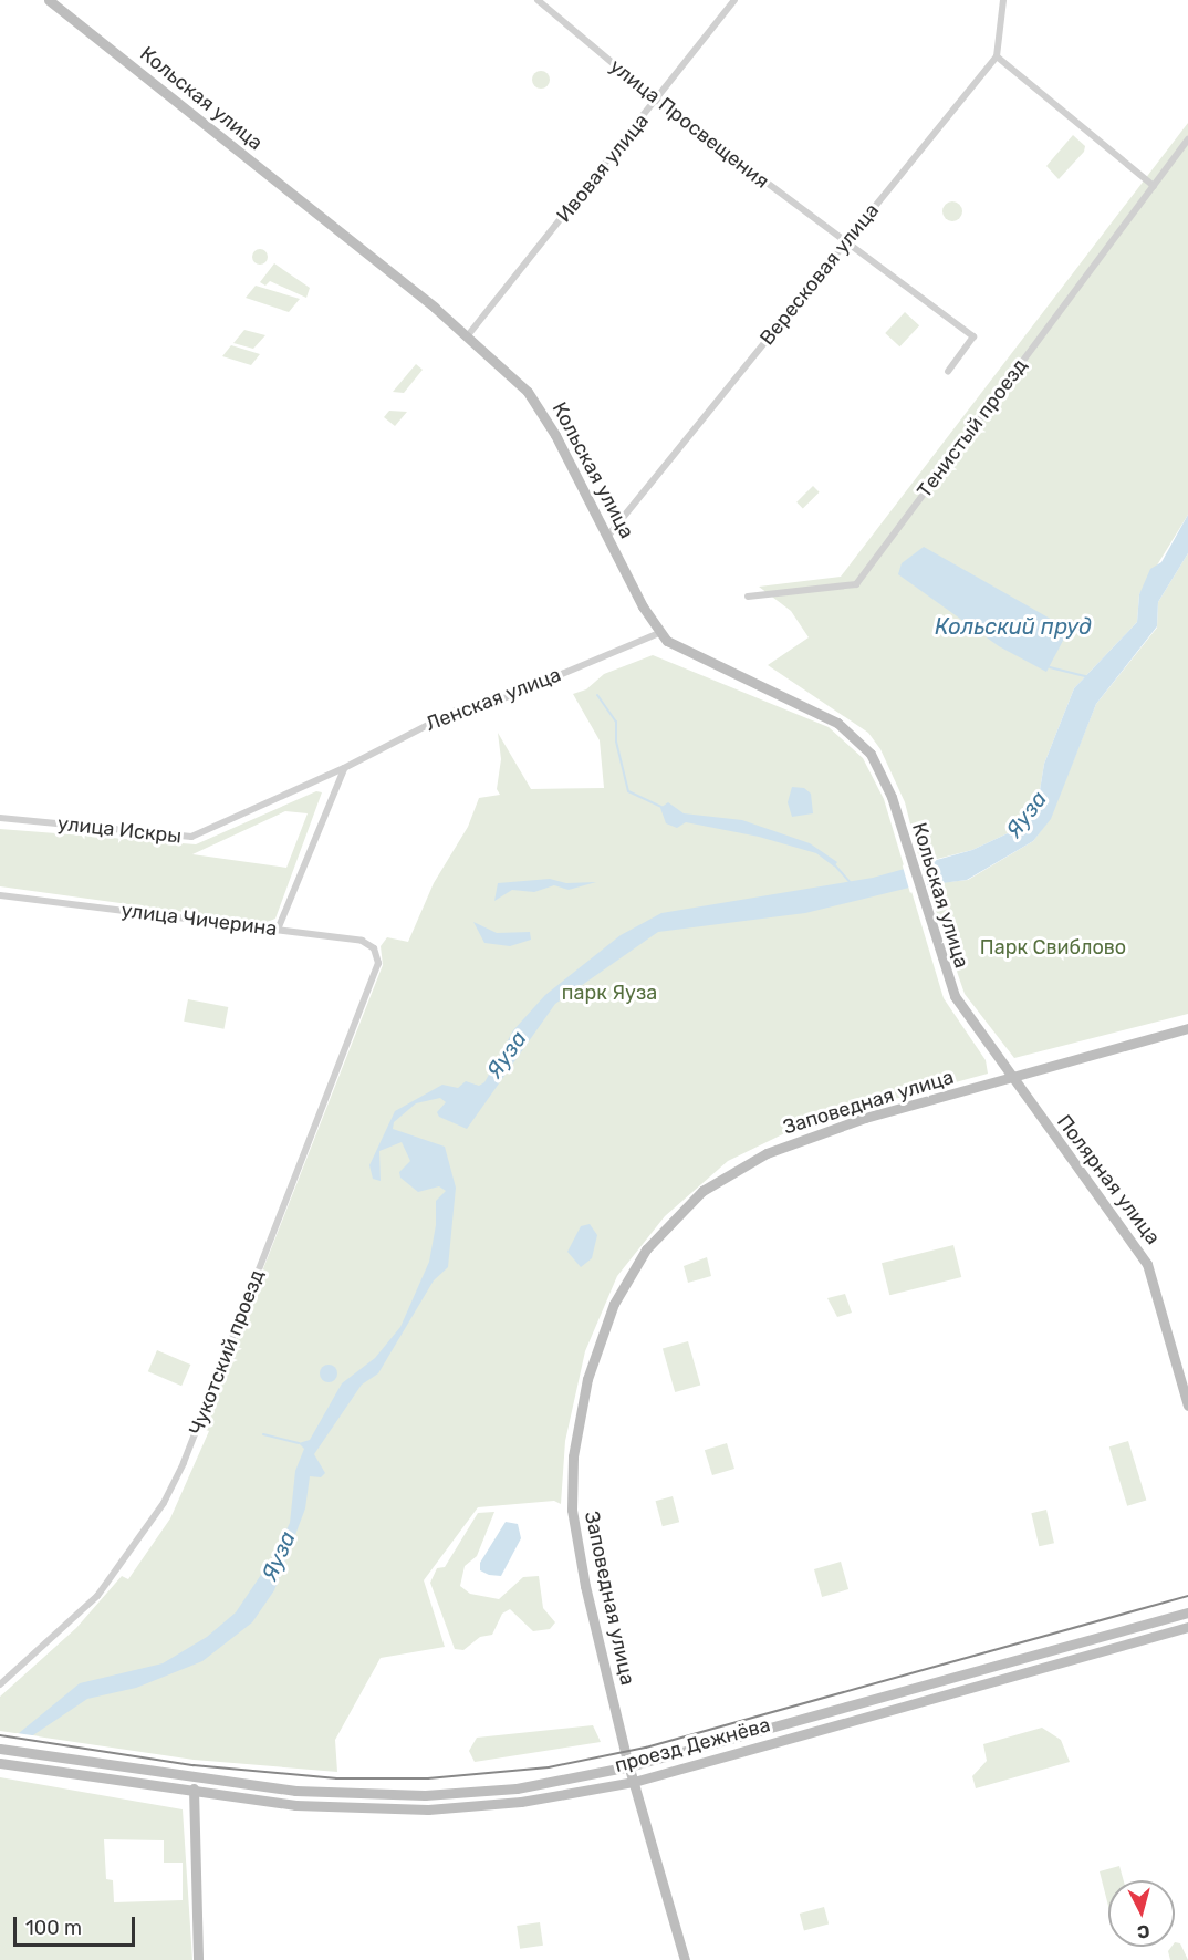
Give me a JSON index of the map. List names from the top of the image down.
{
  "streets": {
    "main road": [
      "Кольская улица",
      "Заповедная улица",
      "Полярная улица",
      "проезд Дежнёва"
    ],
    "street": [
      "улица Просвещения",
      "Ивовая улица",
      "Вересковая улица",
      "Тенистый проезд",
      "Ленская улица",
      "улица Искры",
      "улица Чичерина",
      "Чукотский проезд"
    ]
  },
  "crossings": [
    ["Кольская улица", "Ивовая улица"],
    ["Кольская улица", "Вересковая улица"],
    ["Кольская улица", "Ленская улица"],
    ["Кольская улица", "Полярная улица"],
    ["улица Просвещения", "Ивовая улица"],
    ["улица Просвещения", "Вересковая улица"],
    ["Ленская улица", "улица Искры"],
    ["улица Чичерина", "Чукотский проезд"],
    ["Заповедная улица", "Полярная улица"],
    ["Заповедная улица", "проезд Дежнёва"]
  ],
  "water": ["Кольский пруд", "Яуза"],
  "parks": ["Парк Свиблово", "парк Яуза"],
  "scale_bar": "100 m",
  "north": "bottom"
}
